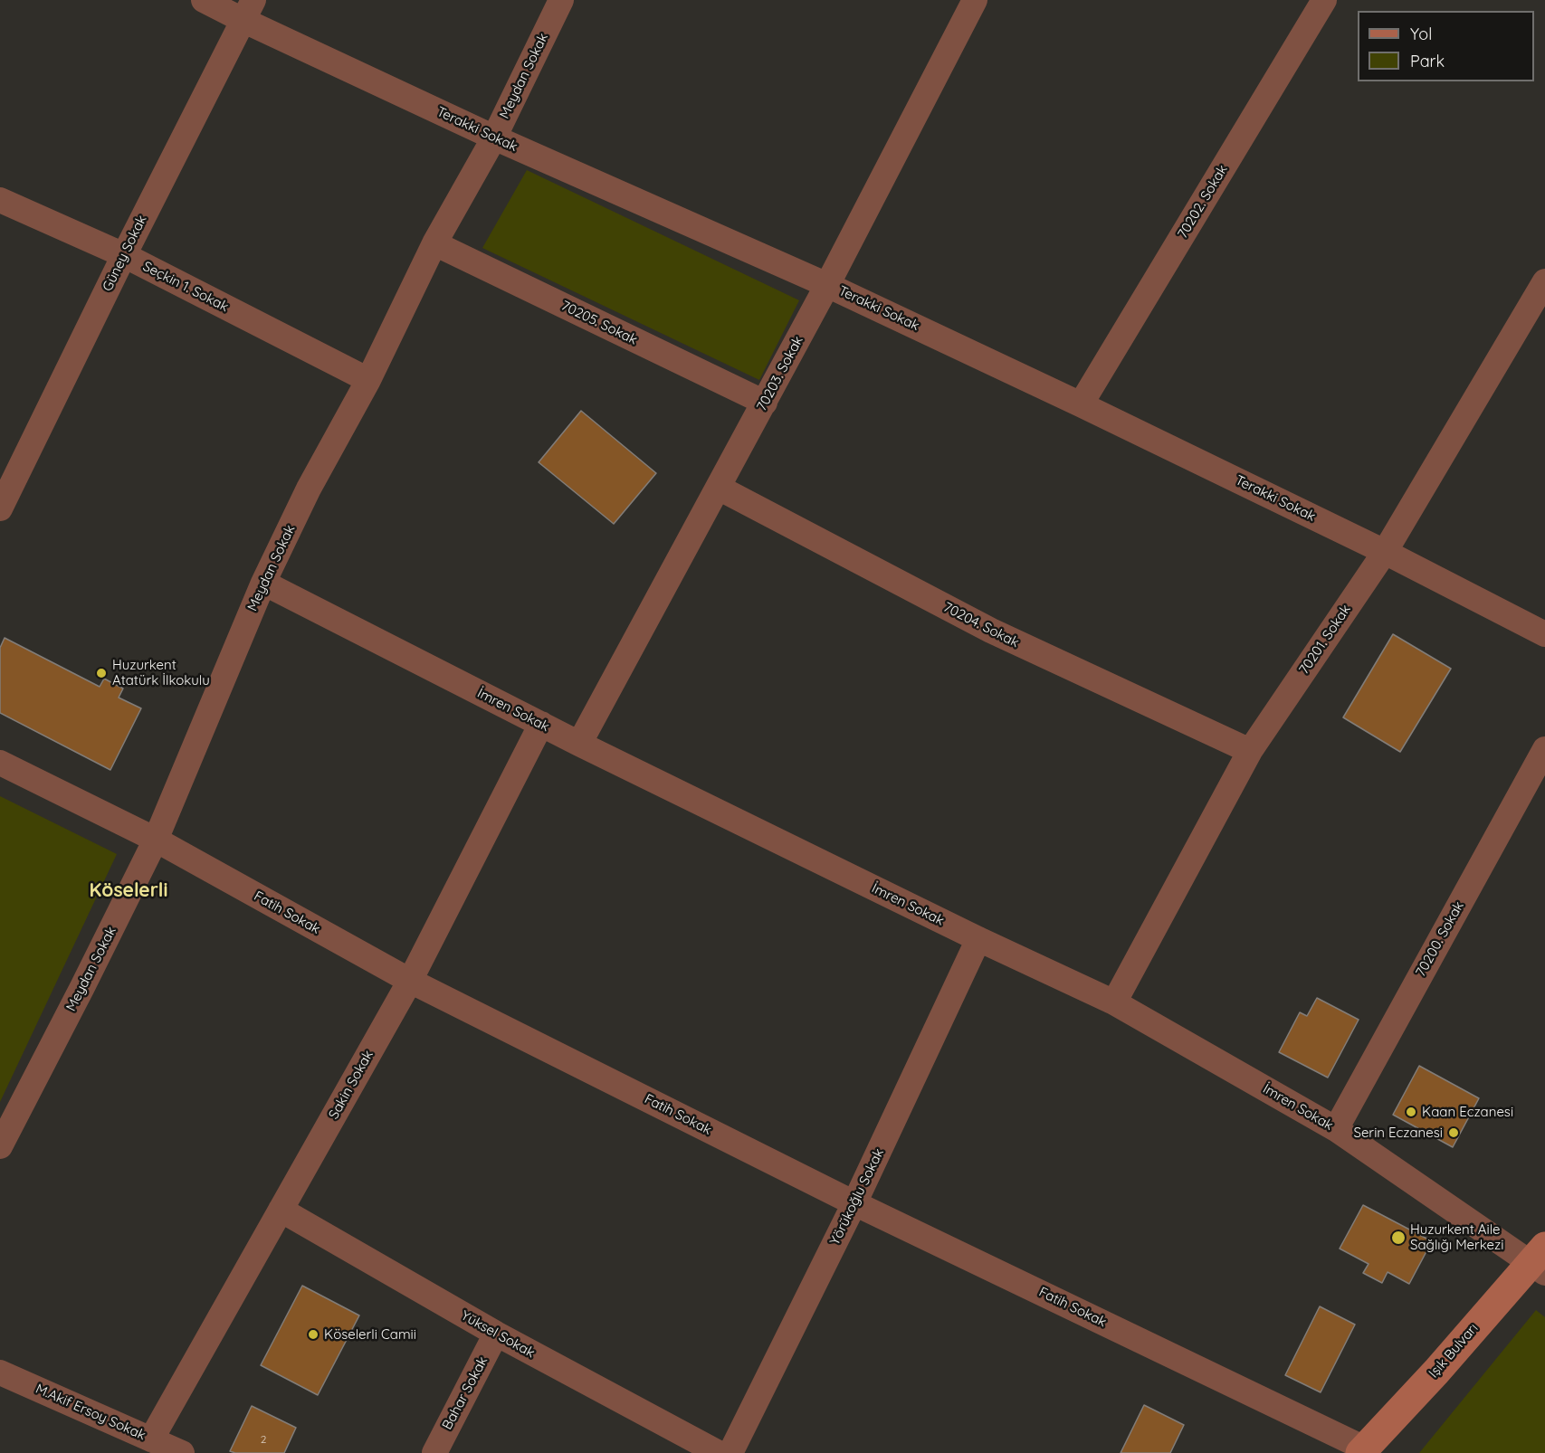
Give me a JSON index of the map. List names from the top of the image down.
{
  "streets": {
    "main road": ["Işık Bulvarı"],
    "street": [
      "Meydan Sokak",
      "Terakki Sokak",
      "70202. Sokak",
      "Güney Sokak",
      "Seçkin 1. Sokak",
      "70205. Sokak",
      "70203. Sokak",
      "70204. Sokak",
      "70201. Sokak",
      "İmren Sokak",
      "Fatih Sokak",
      "70200. Sokak",
      "Sakin Sokak",
      "Yörükoğlu Sokak",
      "Yüksel Sokak",
      "Bahar Sokak",
      "M.Akif Ersoy Sokak"
    ]
  },
  "crossings": [
    ["Meydan Sokak", "Terakki Sokak"],
    ["Meydan Sokak", "Seçkin 1. Sokak"],
    ["Meydan Sokak", "70205. Sokak"],
    ["Meydan Sokak", "İmren Sokak"],
    ["Meydan Sokak", "Fatih Sokak"],
    ["Terakki Sokak", "70202. Sokak"],
    ["Terakki Sokak", "Güney Sokak"],
    ["Terakki Sokak", "70203. Sokak"],
    ["Terakki Sokak", "70201. Sokak"],
    ["Güney Sokak", "Seçkin 1. Sokak"],
    ["70205. Sokak", "70203. Sokak"],
    ["70203. Sokak", "70204. Sokak"],
    ["70203. Sokak", "İmren Sokak"],
    ["70204. Sokak", "70201. Sokak"],
    ["70201. Sokak", "İmren Sokak"],
    ["İmren Sokak", "70200. Sokak"],
    ["İmren Sokak", "Sakin Sokak"],
    ["İmren Sokak", "Yörükoğlu Sokak"],
    ["İmren Sokak", "Işık Bulvarı"],
    ["Fatih Sokak", "Sakin Sokak"],
    ["Fatih Sokak", "Yörükoğlu Sokak"],
    ["Fatih Sokak", "Işık Bulvarı"],
    ["Sakin Sokak", "Yüksel Sokak"],
    ["Sakin Sokak", "M.Akif Ersoy Sokak"],
    ["Yüksel Sokak", "Bahar Sokak"]
  ],
  "districts": ["Köselerli"],
  "places": [
    "Huzurkent Atatürk İlkokulu",
    "Kaan Eczanesi",
    "Serin Eczanesi",
    "Huzurkent Aile Sağlığı Merkezi",
    "Köselerli Camii"
  ],
  "house_numbers": ["2"],
  "legend": ["Yol", "Park"]
}
